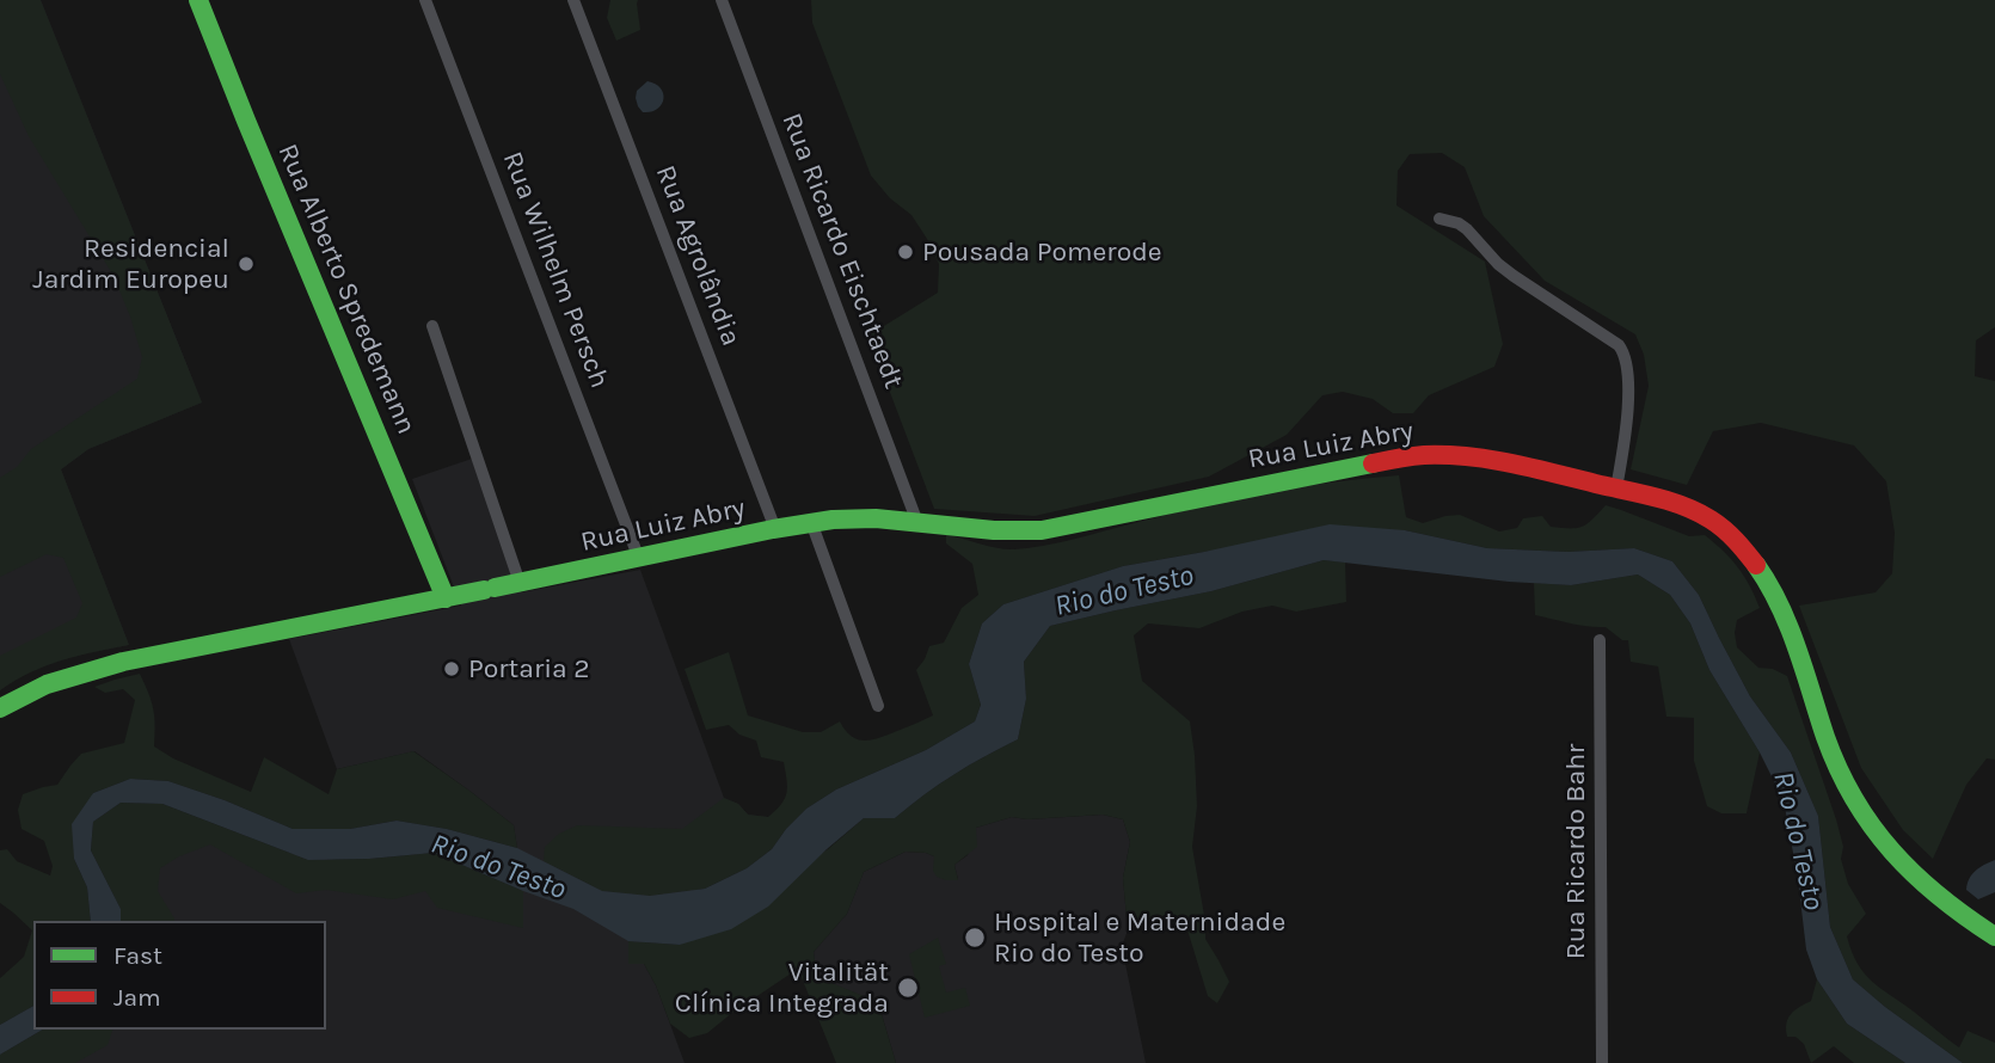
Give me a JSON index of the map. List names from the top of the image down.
{
  "streets": {
    "street": [
      "Rua Ricardo Eischtaedt",
      "Rua Agrolândia",
      "Rua Wilhelm Persch",
      "Rua Alberto Spredemann",
      "Rua Luiz Abry",
      "Rua Ricardo Bahr"
    ]
  },
  "crossings": [
    ["Rua Ricardo Eischtaedt", "Rua Luiz Abry"],
    ["Rua Agrolândia", "Rua Luiz Abry"],
    ["Rua Wilhelm Persch", "Rua Luiz Abry"],
    ["Rua Alberto Spredemann", "Rua Luiz Abry"]
  ],
  "water": ["Rio do Testo"],
  "places": [
    "Pousada Pomerode",
    "Residencial Jardim Europeu",
    "Portaria 2",
    "Hospital e Maternidade Rio do Testo",
    "Vitalität Clínica Integrada"
  ],
  "legend": ["Fast", "Jam"]
}
